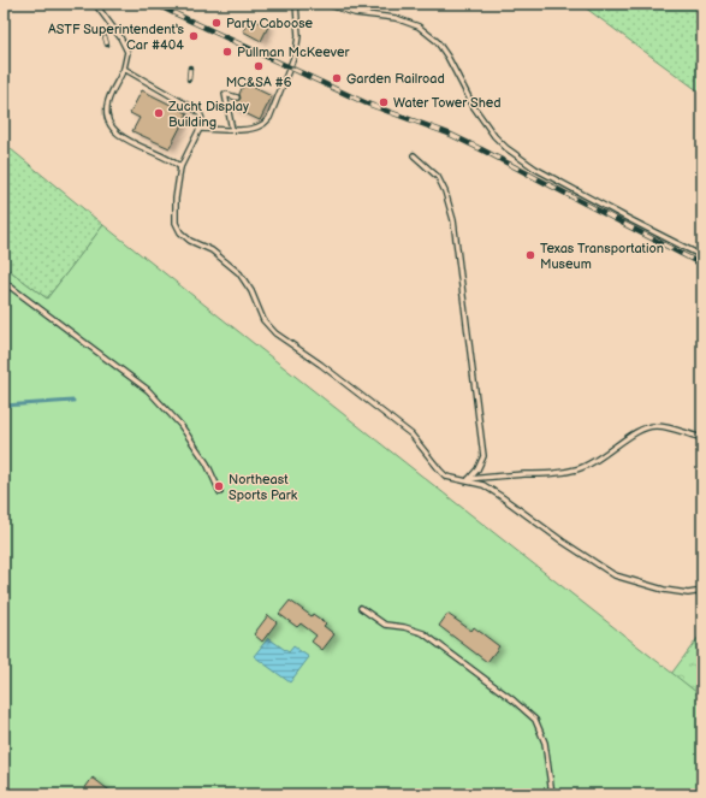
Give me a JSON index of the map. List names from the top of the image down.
{
  "places": [
    "Party Caboose",
    "ASTF Superintendent's Car #404",
    "Pullman McKeever",
    "MC&SA #6",
    "Garden Railroad",
    "Water Tower Shed",
    "Zucht Display Building",
    "Texas Transportation Museum",
    "Northeast Sports Park"
  ]
}
